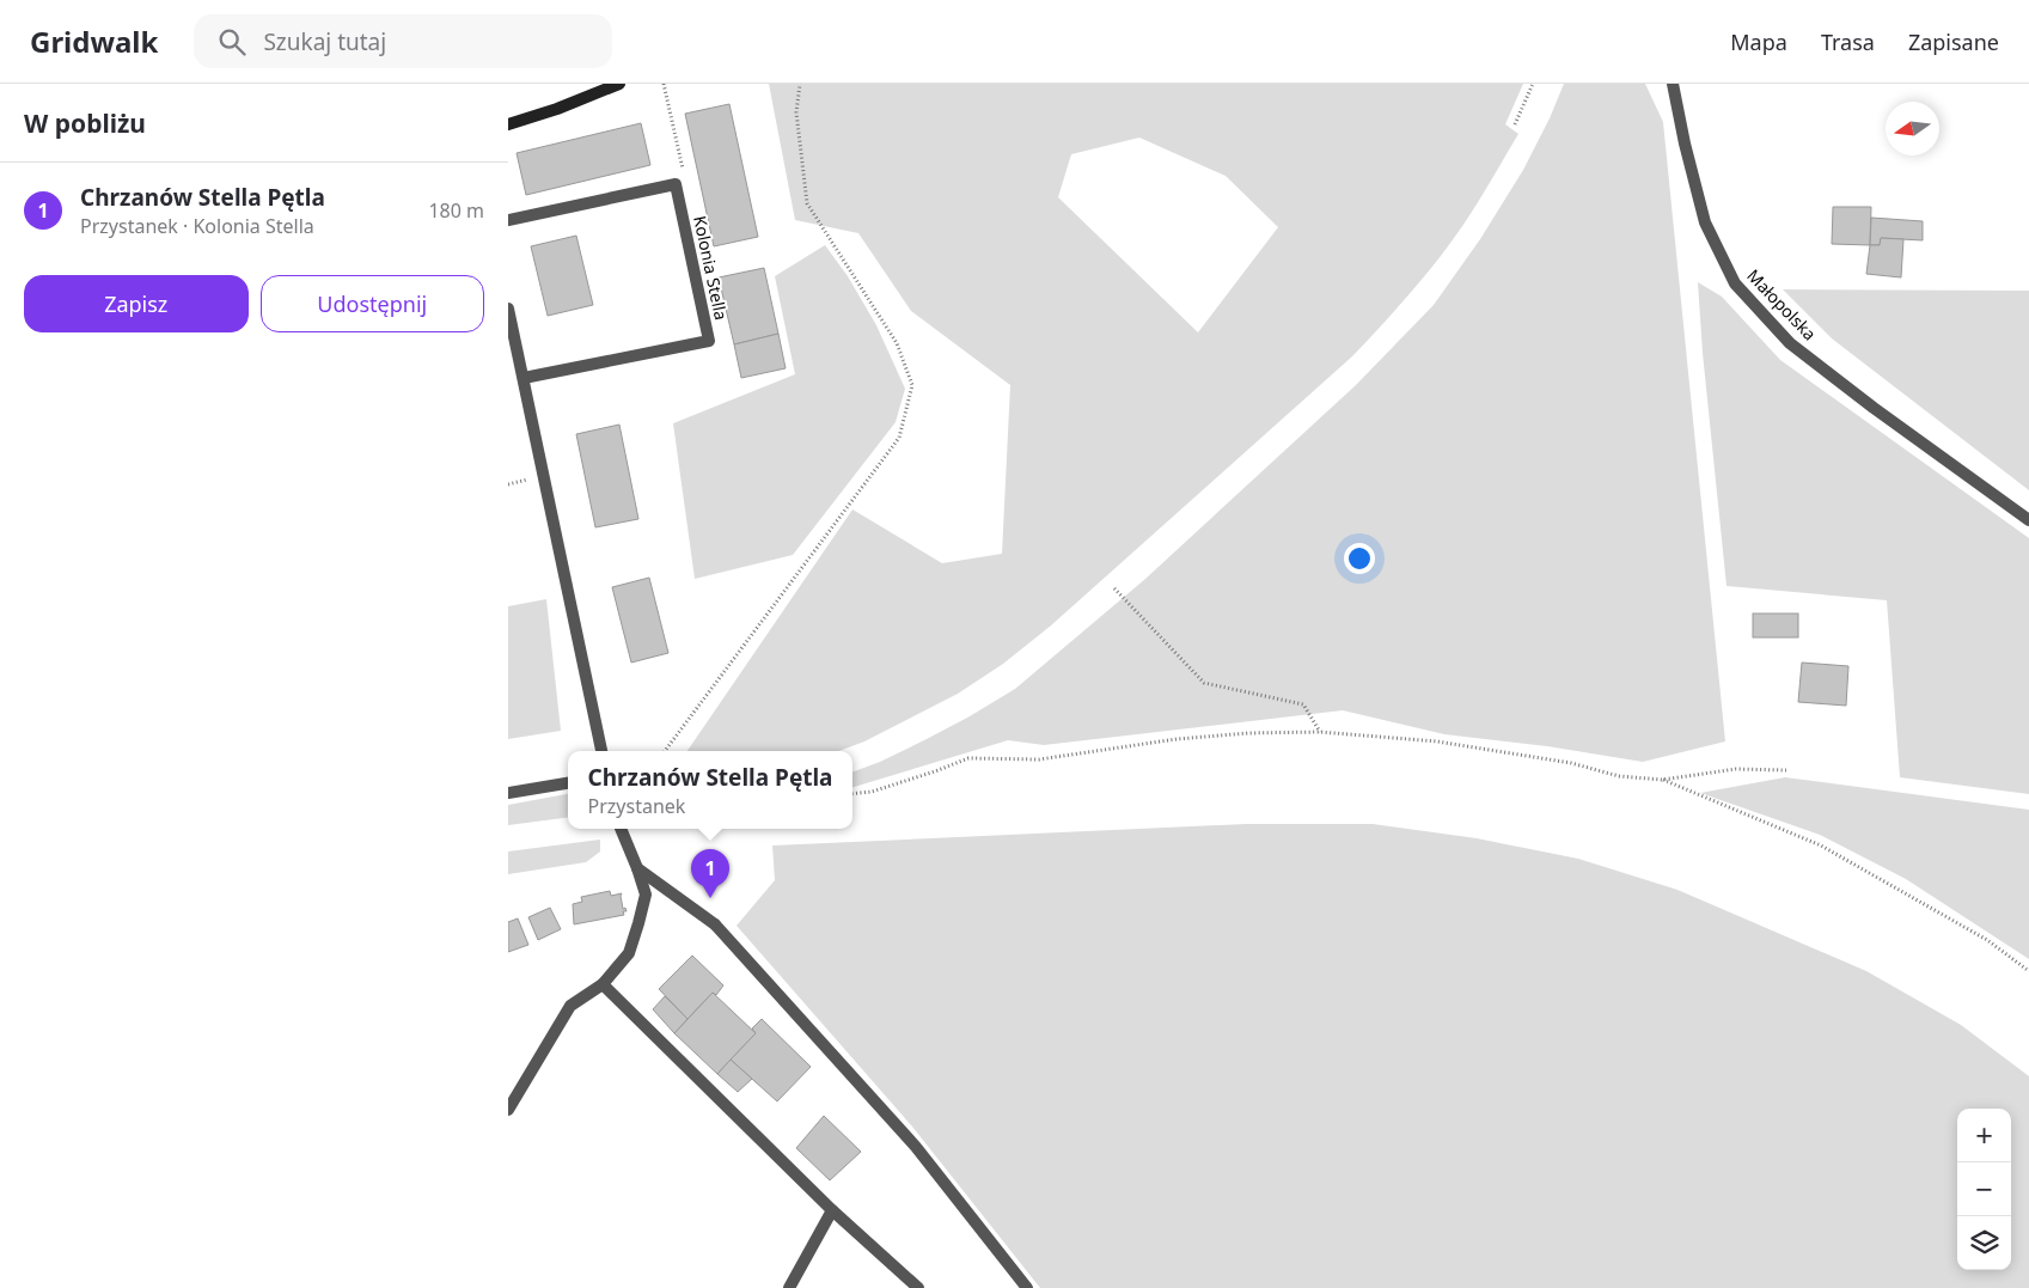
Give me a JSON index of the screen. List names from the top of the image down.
{
  "streets": {
    "street": ["Kolonia Stella", "Małopolska"]
  },
  "north": "left",
  "page": {
    "header": "Gridwalk",
    "search": "Szukaj tutaj",
    "nav": ["Mapa", "Trasa", "Zapisane"],
    "heading": "W pobliżu",
    "list": [
      {
        "mark": "1",
        "name": "Chrzanów Stella Pętla",
        "note": "Przystanek · Kolonia Stella",
        "value": "180 m"
      }
    ],
    "buttons": ["Zapisz", "Udostępnij"],
    "popup": ["Chrzanów Stella Pętla", "Przystanek"],
    "pins": "1",
    "map_buttons": ["+", "−"]
  }
}
